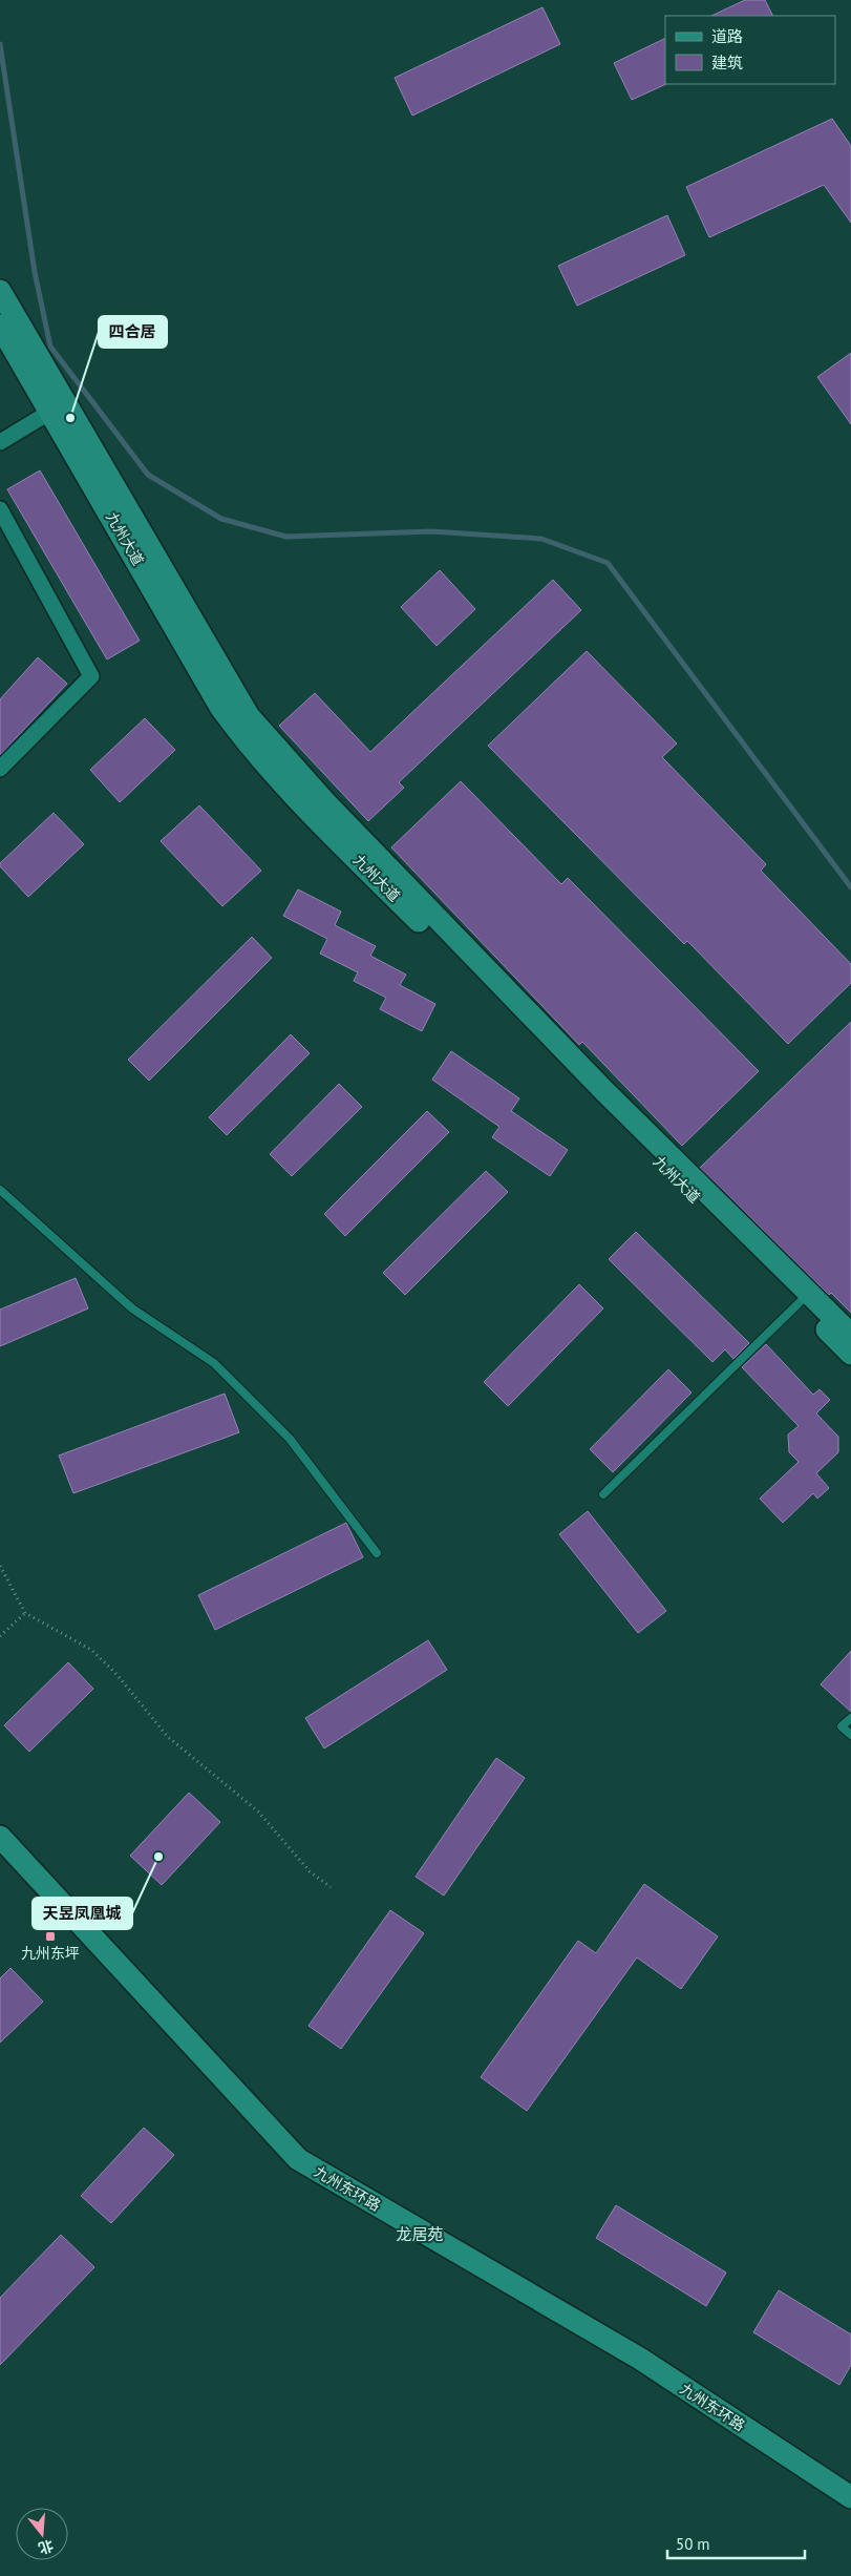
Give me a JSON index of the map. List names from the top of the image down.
{
  "streets": {
    "main road": ["九州大道", "九州东环路"]
  },
  "districts": ["龙居苑"],
  "places": {
    "other": ["四合居", "天昱凤凰城"],
    "transit": ["九州东坪"]
  },
  "legend": ["道路", "建筑"],
  "scale_bar": "50 m",
  "north": "bottom"
}
